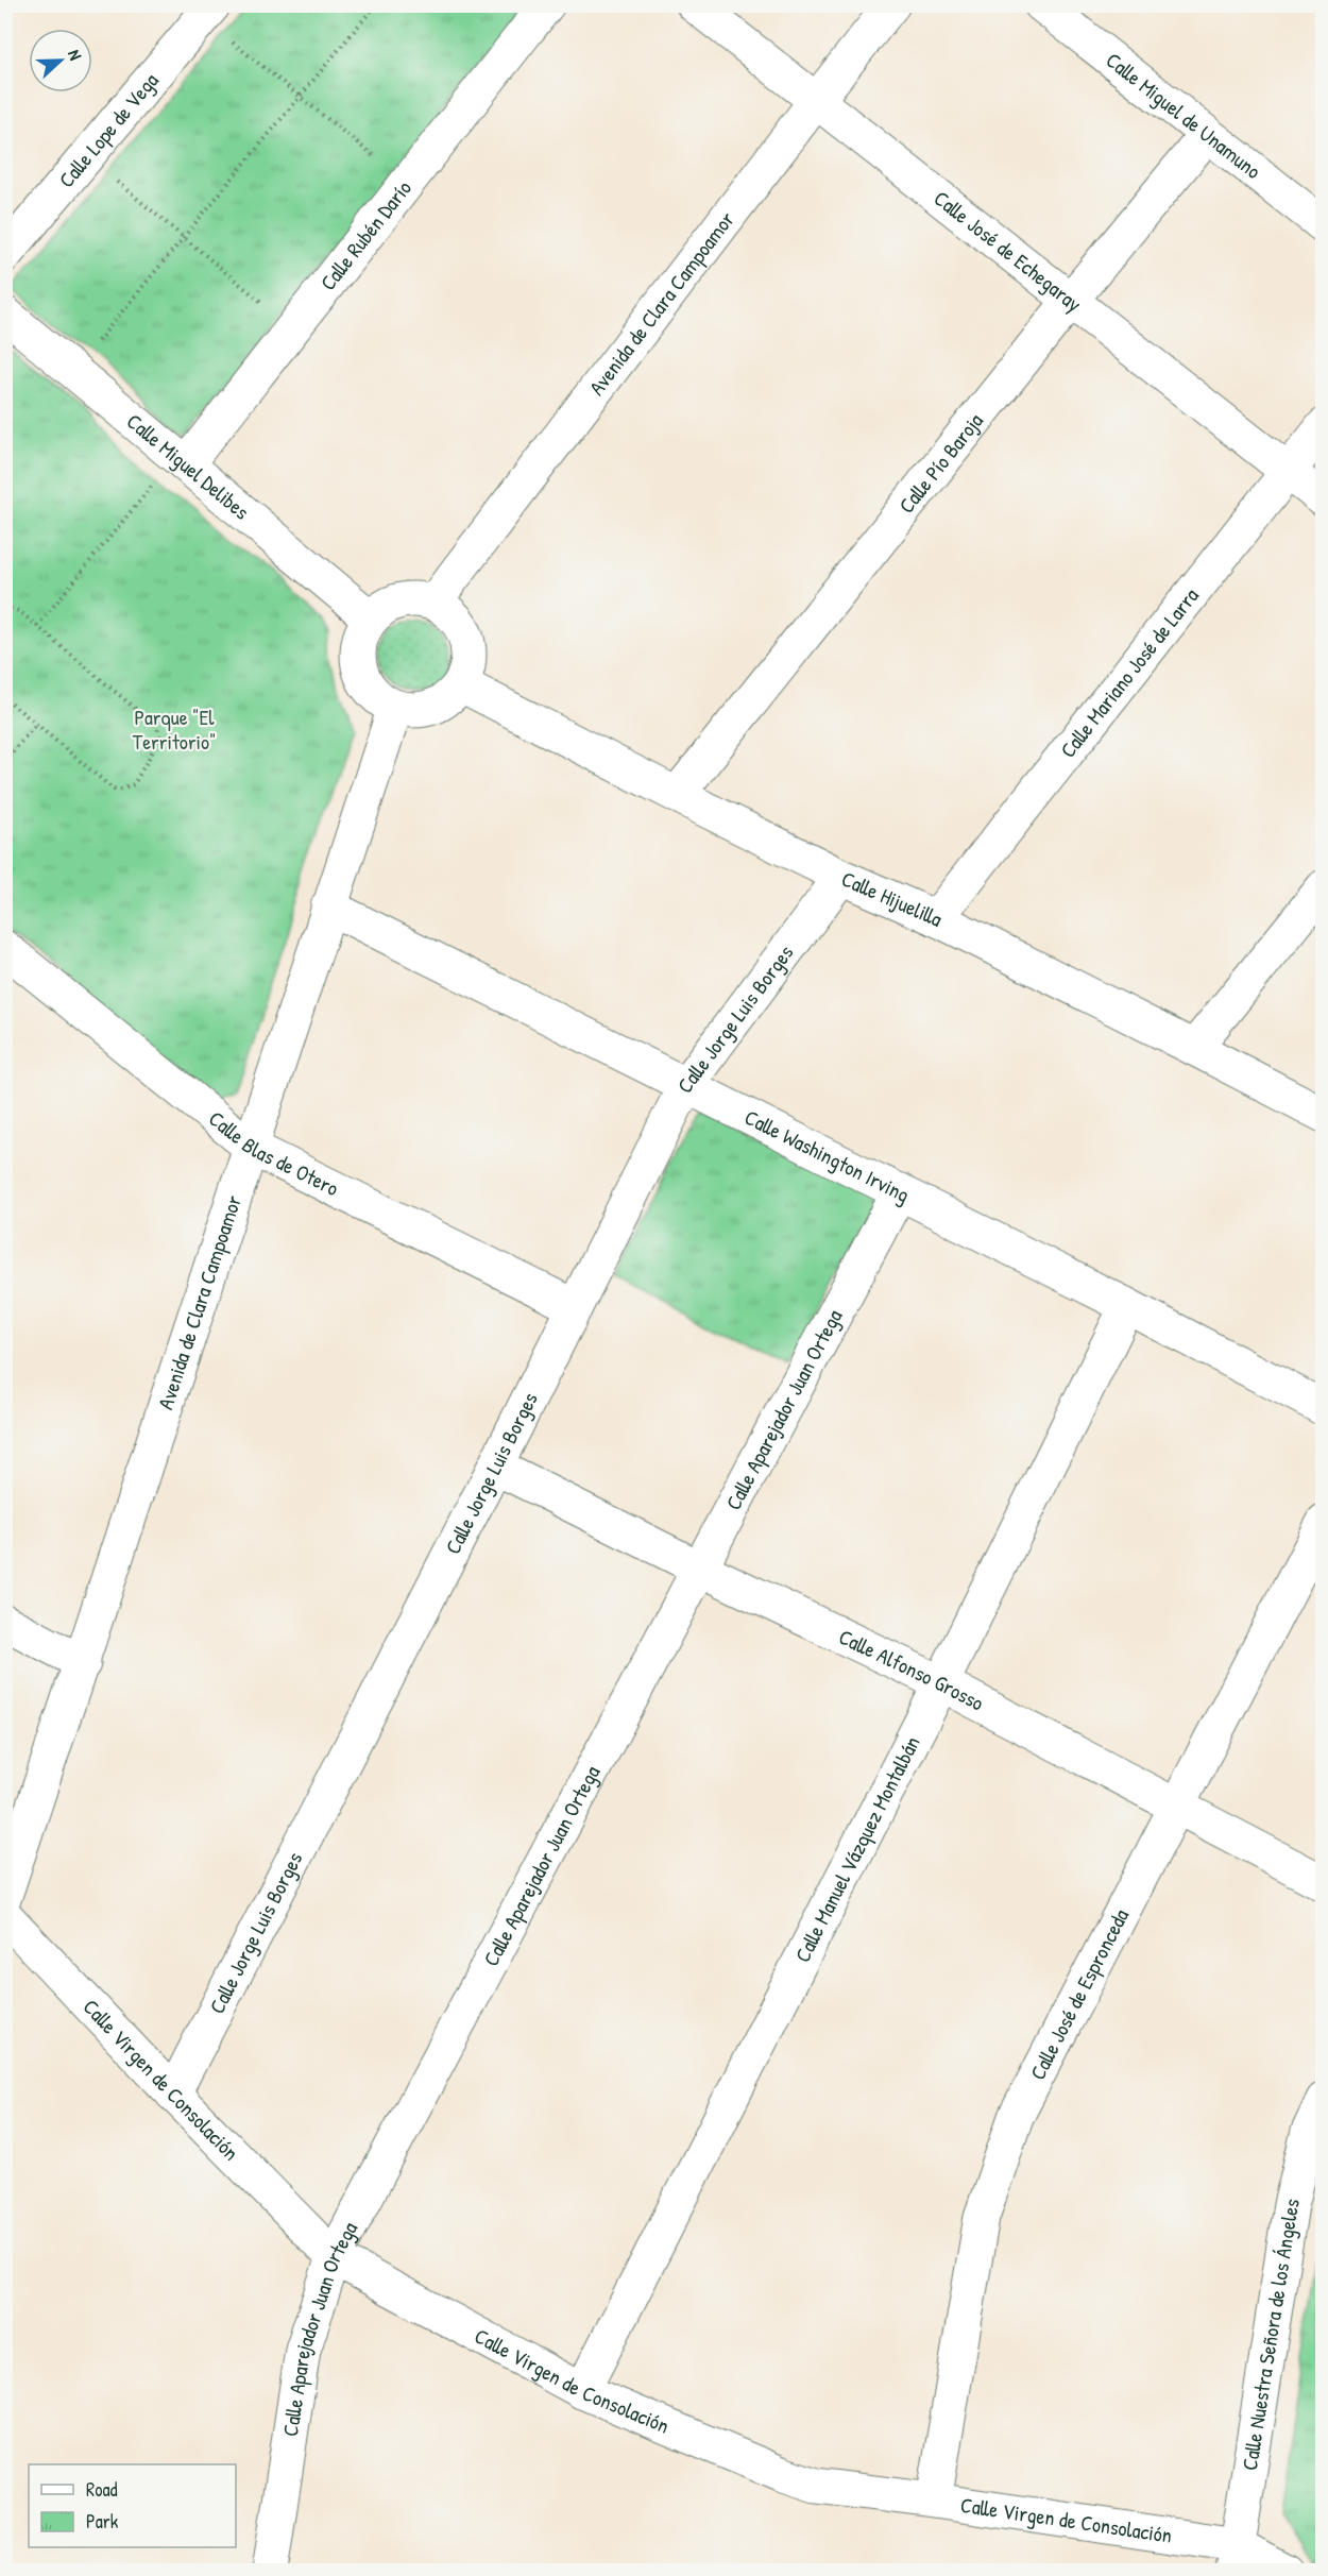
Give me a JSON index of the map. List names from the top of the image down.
{
  "streets": {
    "street": [
      "Calle Miguel de Unamuno",
      "Calle Lope de Vega",
      "Calle Rubén Darío",
      "Calle José de Echegaray",
      "Avenida de Clara Campoamor",
      "Calle Pío Baroja",
      "Calle Miguel Delibes",
      "Calle Mariano José de Larra",
      "Calle Hijuelilla",
      "Calle Jorge Luis Borges",
      "Calle Blas de Otero",
      "Calle Washington Irving",
      "Calle Aparejador Juan Ortega",
      "Calle Alfonso Grosso",
      "Calle Manuel Vázquez Montalbán",
      "Calle José de Espronceda",
      "Calle Virgen de Consolación",
      "Calle Nuestra Señora de los Ángeles"
    ]
  },
  "crossings": [
    ["Calle Miguel de Unamuno", "Calle Pío Baroja"],
    ["Calle Rubén Darío", "Calle Miguel Delibes"],
    ["Calle José de Echegaray", "Avenida de Clara Campoamor"],
    ["Calle José de Echegaray", "Calle Pío Baroja"],
    ["Calle José de Echegaray", "Calle Mariano José de Larra"],
    ["Avenida de Clara Campoamor", "Calle Miguel Delibes"],
    ["Avenida de Clara Campoamor", "Calle Hijuelilla"],
    ["Avenida de Clara Campoamor", "Calle Blas de Otero"],
    ["Avenida de Clara Campoamor", "Calle Washington Irving"],
    ["Calle Pío Baroja", "Calle Hijuelilla"],
    ["Calle Miguel Delibes", "Calle Hijuelilla"],
    ["Calle Mariano José de Larra", "Calle Hijuelilla"],
    ["Calle Hijuelilla", "Calle Jorge Luis Borges"],
    ["Calle Jorge Luis Borges", "Calle Blas de Otero"],
    ["Calle Jorge Luis Borges", "Calle Washington Irving"],
    ["Calle Jorge Luis Borges", "Calle Alfonso Grosso"],
    ["Calle Jorge Luis Borges", "Calle Virgen de Consolación"],
    ["Calle Washington Irving", "Calle Aparejador Juan Ortega"],
    ["Calle Washington Irving", "Calle Manuel Vázquez Montalbán"],
    ["Calle Aparejador Juan Ortega", "Calle Alfonso Grosso"],
    ["Calle Aparejador Juan Ortega", "Calle Virgen de Consolación"],
    ["Calle Alfonso Grosso", "Calle Manuel Vázquez Montalbán"],
    ["Calle Alfonso Grosso", "Calle José de Espronceda"],
    ["Calle Manuel Vázquez Montalbán", "Calle Virgen de Consolación"],
    ["Calle José de Espronceda", "Calle Virgen de Consolación"],
    ["Calle Virgen de Consolación", "Calle Nuestra Señora de los Ángeles"]
  ],
  "parks": ["Parque \"El Territorio\""],
  "legend": ["Road", "Park"],
  "north": "right"
}
